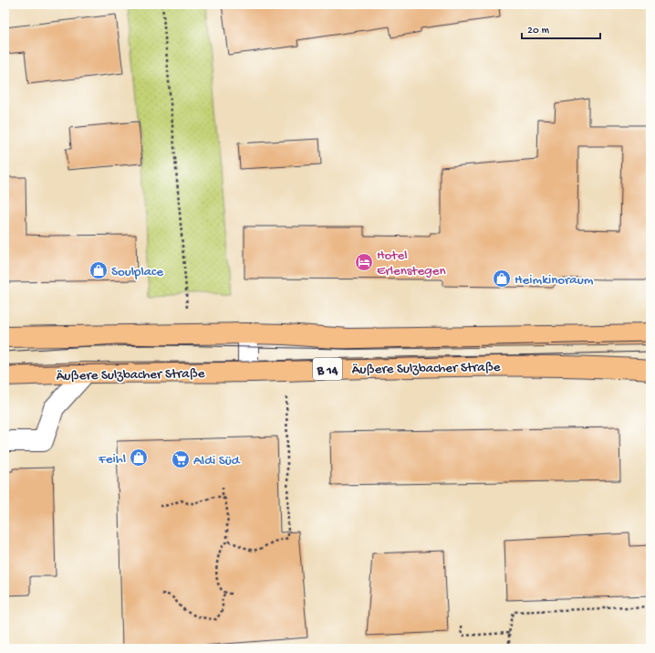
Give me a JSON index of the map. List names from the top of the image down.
{
  "streets": {
    "main road": ["Äußere Sulzbacher Straße", "B 14"]
  },
  "places": {
    "hotel": ["Hotel Erlenstegen"],
    "shop": ["Soulplace", "Heimkinoraum", "Feihl"],
    "supermarket": ["Aldi Süd"]
  },
  "scale_bar": "20 m"
}
